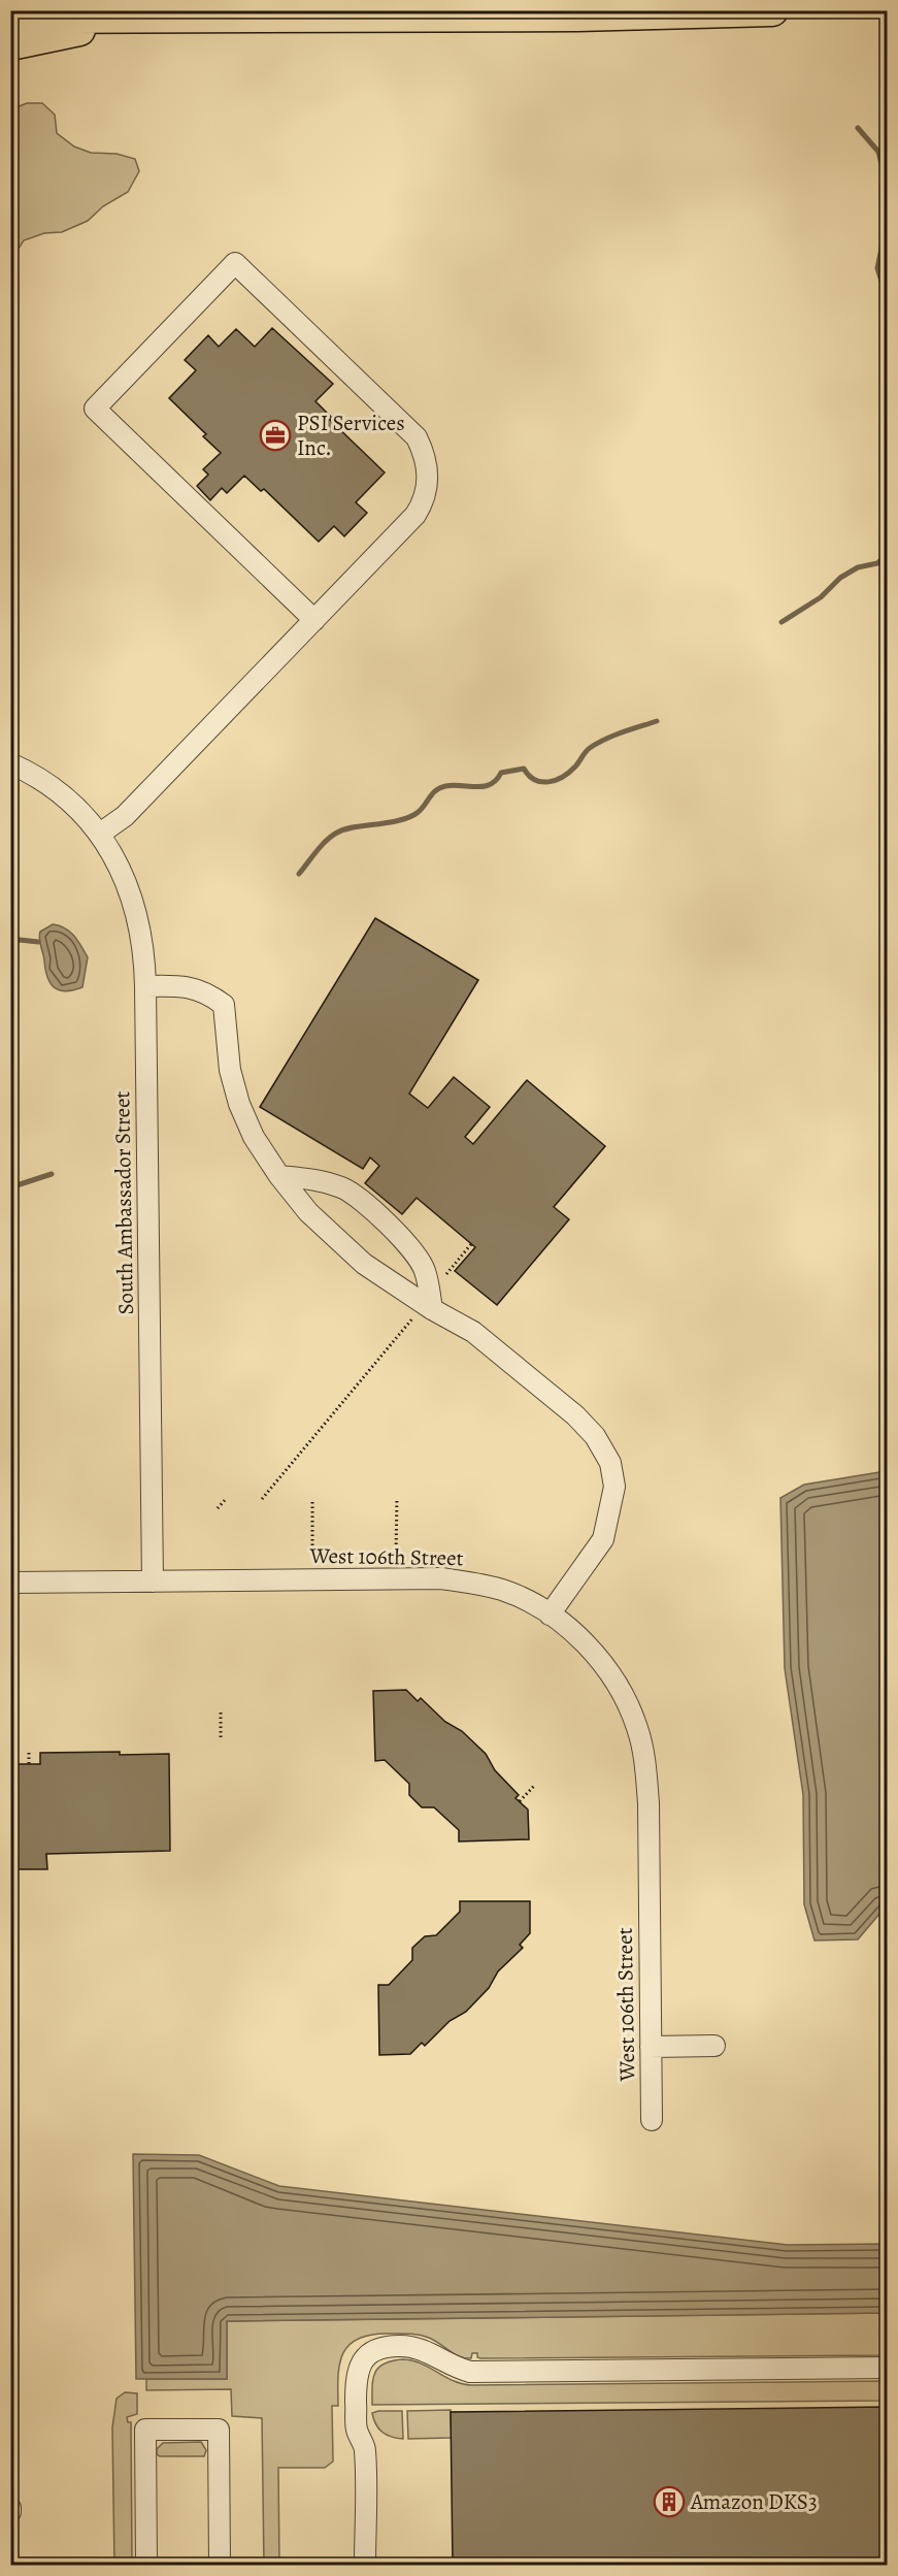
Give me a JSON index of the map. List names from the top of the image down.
{
  "streets": {
    "street": ["South Ambassador Street", "West 106th Street"]
  },
  "crossings": [
    ["South Ambassador Street", "West 106th Street"]
  ],
  "places": {
    "office": ["PSI Services Inc."],
    "building": ["Amazon DKS3"]
  }
}
